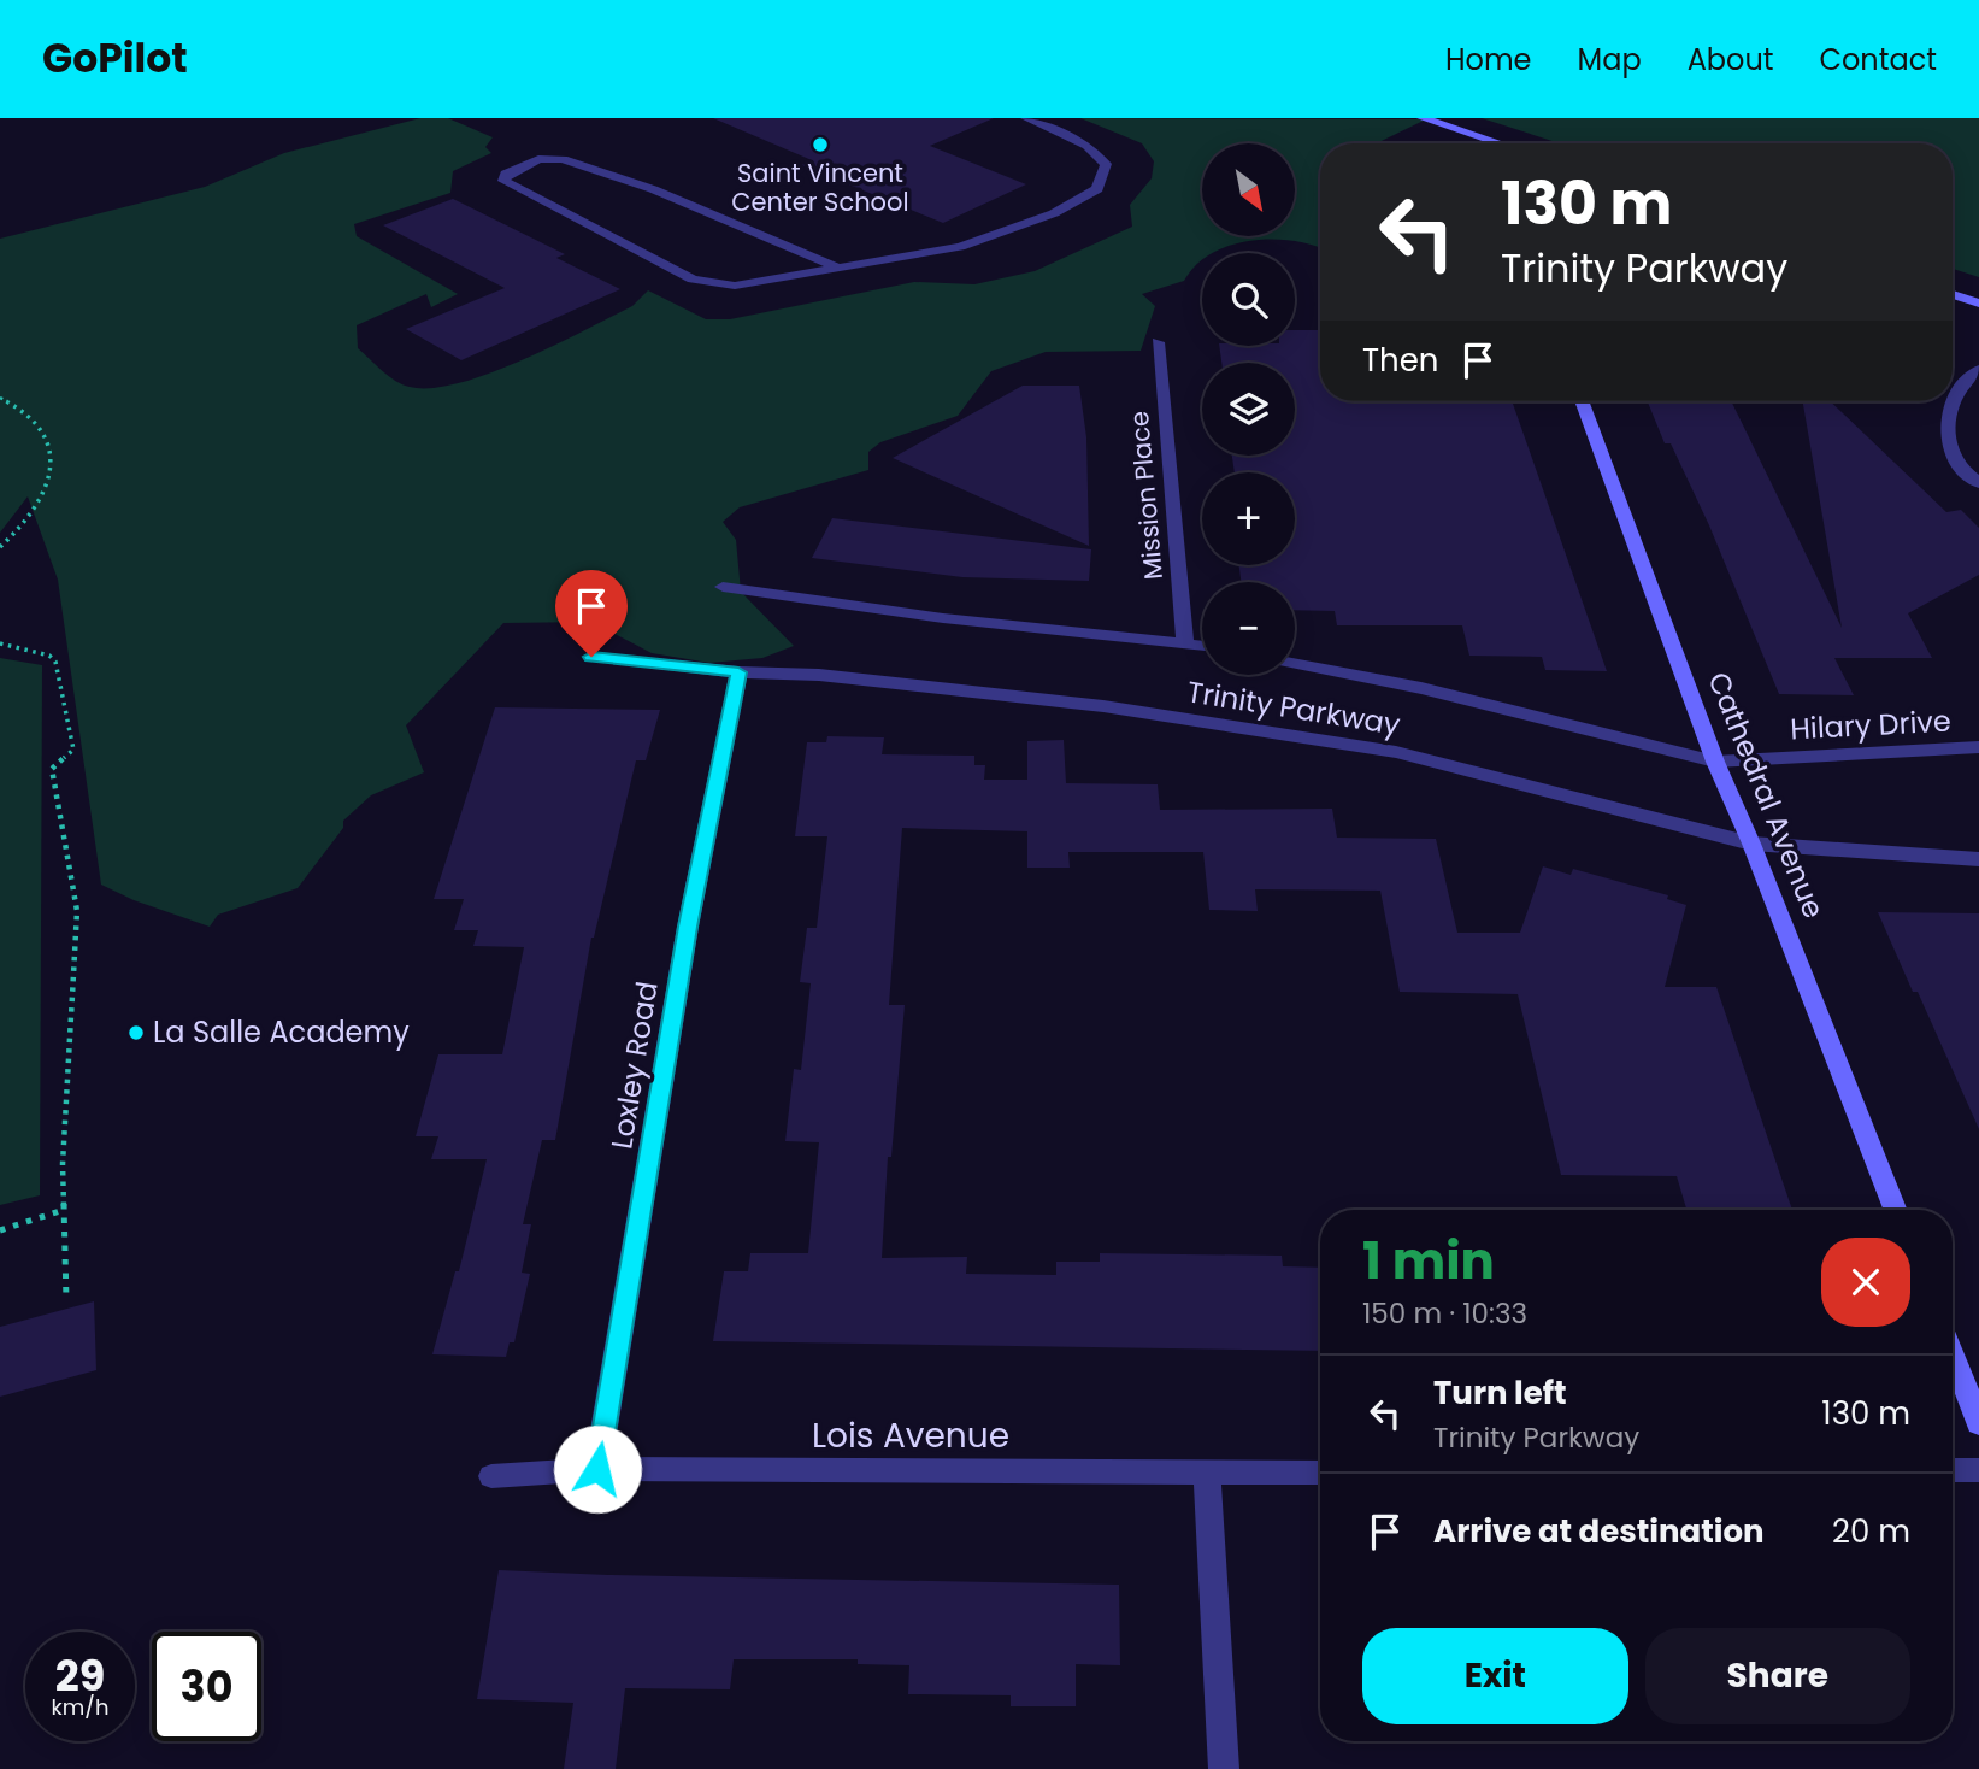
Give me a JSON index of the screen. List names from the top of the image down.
{
  "streets": {
    "street": [
      "Mission Place",
      "Trinity Parkway",
      "Hilary Drive",
      "Cathedral Avenue",
      "Loxley Road",
      "Lois Avenue"
    ]
  },
  "crossings": [
    ["Trinity Parkway", "Cathedral Avenue"],
    ["Trinity Parkway", "Loxley Road"],
    ["Hilary Drive", "Cathedral Avenue"],
    ["Loxley Road", "Lois Avenue"]
  ],
  "places": ["Saint Vincent Center School", "La Salle Academy"],
  "north": "bottom right",
  "page": {
    "header": "GoPilot",
    "nav": [
      "Home",
      "Map",
      "About",
      "Contact"
    ],
    "map_buttons": ["+", "−"],
    "turn": ["130 m", "Trinity Parkway"],
    "then": "Then",
    "heading": ["1 min", "150 m · 10:33"],
    "list": [
      {
        "name": "Turn left",
        "note": "Trinity Parkway",
        "value": "130 m"
      },
      {
        "name": "Arrive at destination",
        "value": "20 m"
      }
    ],
    "buttons": ["Exit", "Share"],
    "speed": "29 km/h",
    "limit": "30"
  }
}
